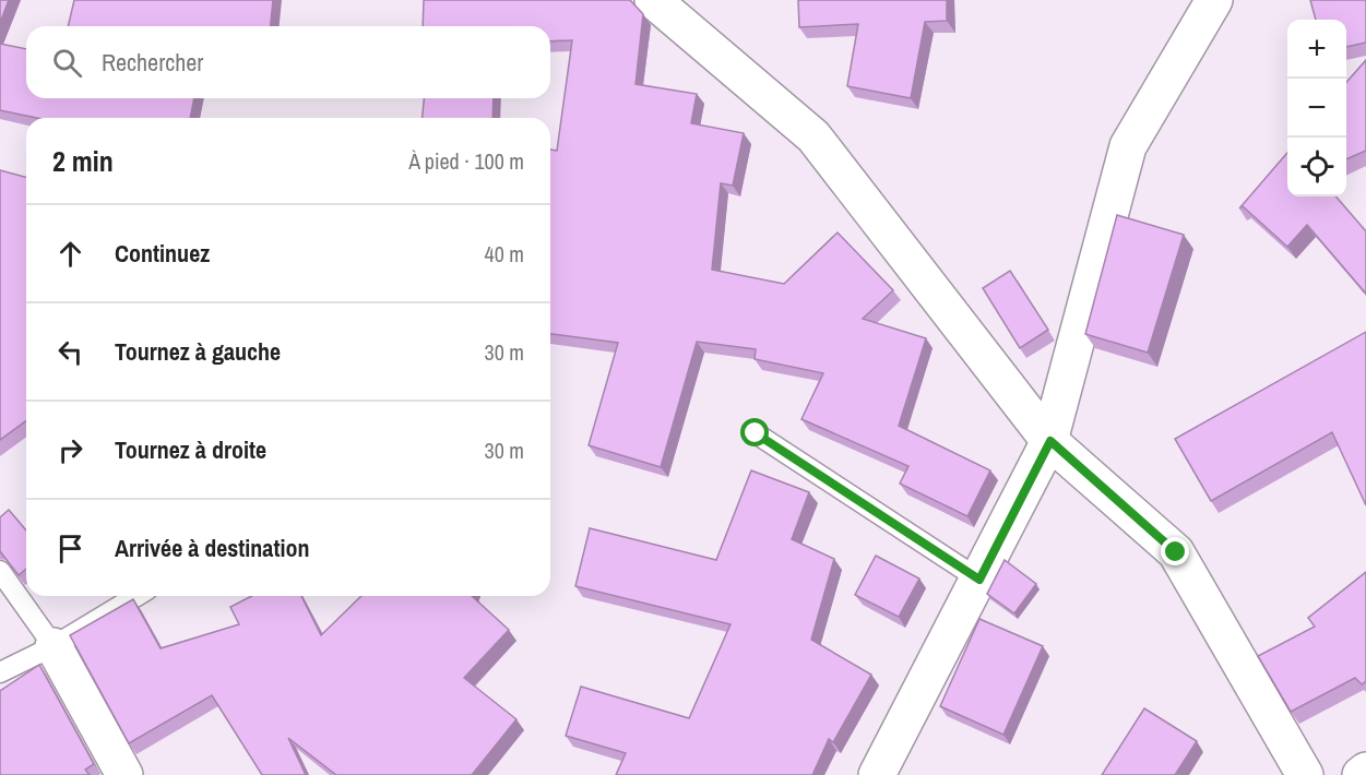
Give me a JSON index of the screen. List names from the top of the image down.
{
  "page": {
    "map_buttons": ["+", "−"],
    "search": "Rechercher",
    "heading": ["2 min", "À pied · 100 m"],
    "list": [
      ["Continuez", "40 m"],
      ["Tournez à gauche", "30 m"],
      ["Tournez à droite", "30 m"],
      "Arrivée à destination"
    ]
  }
}
